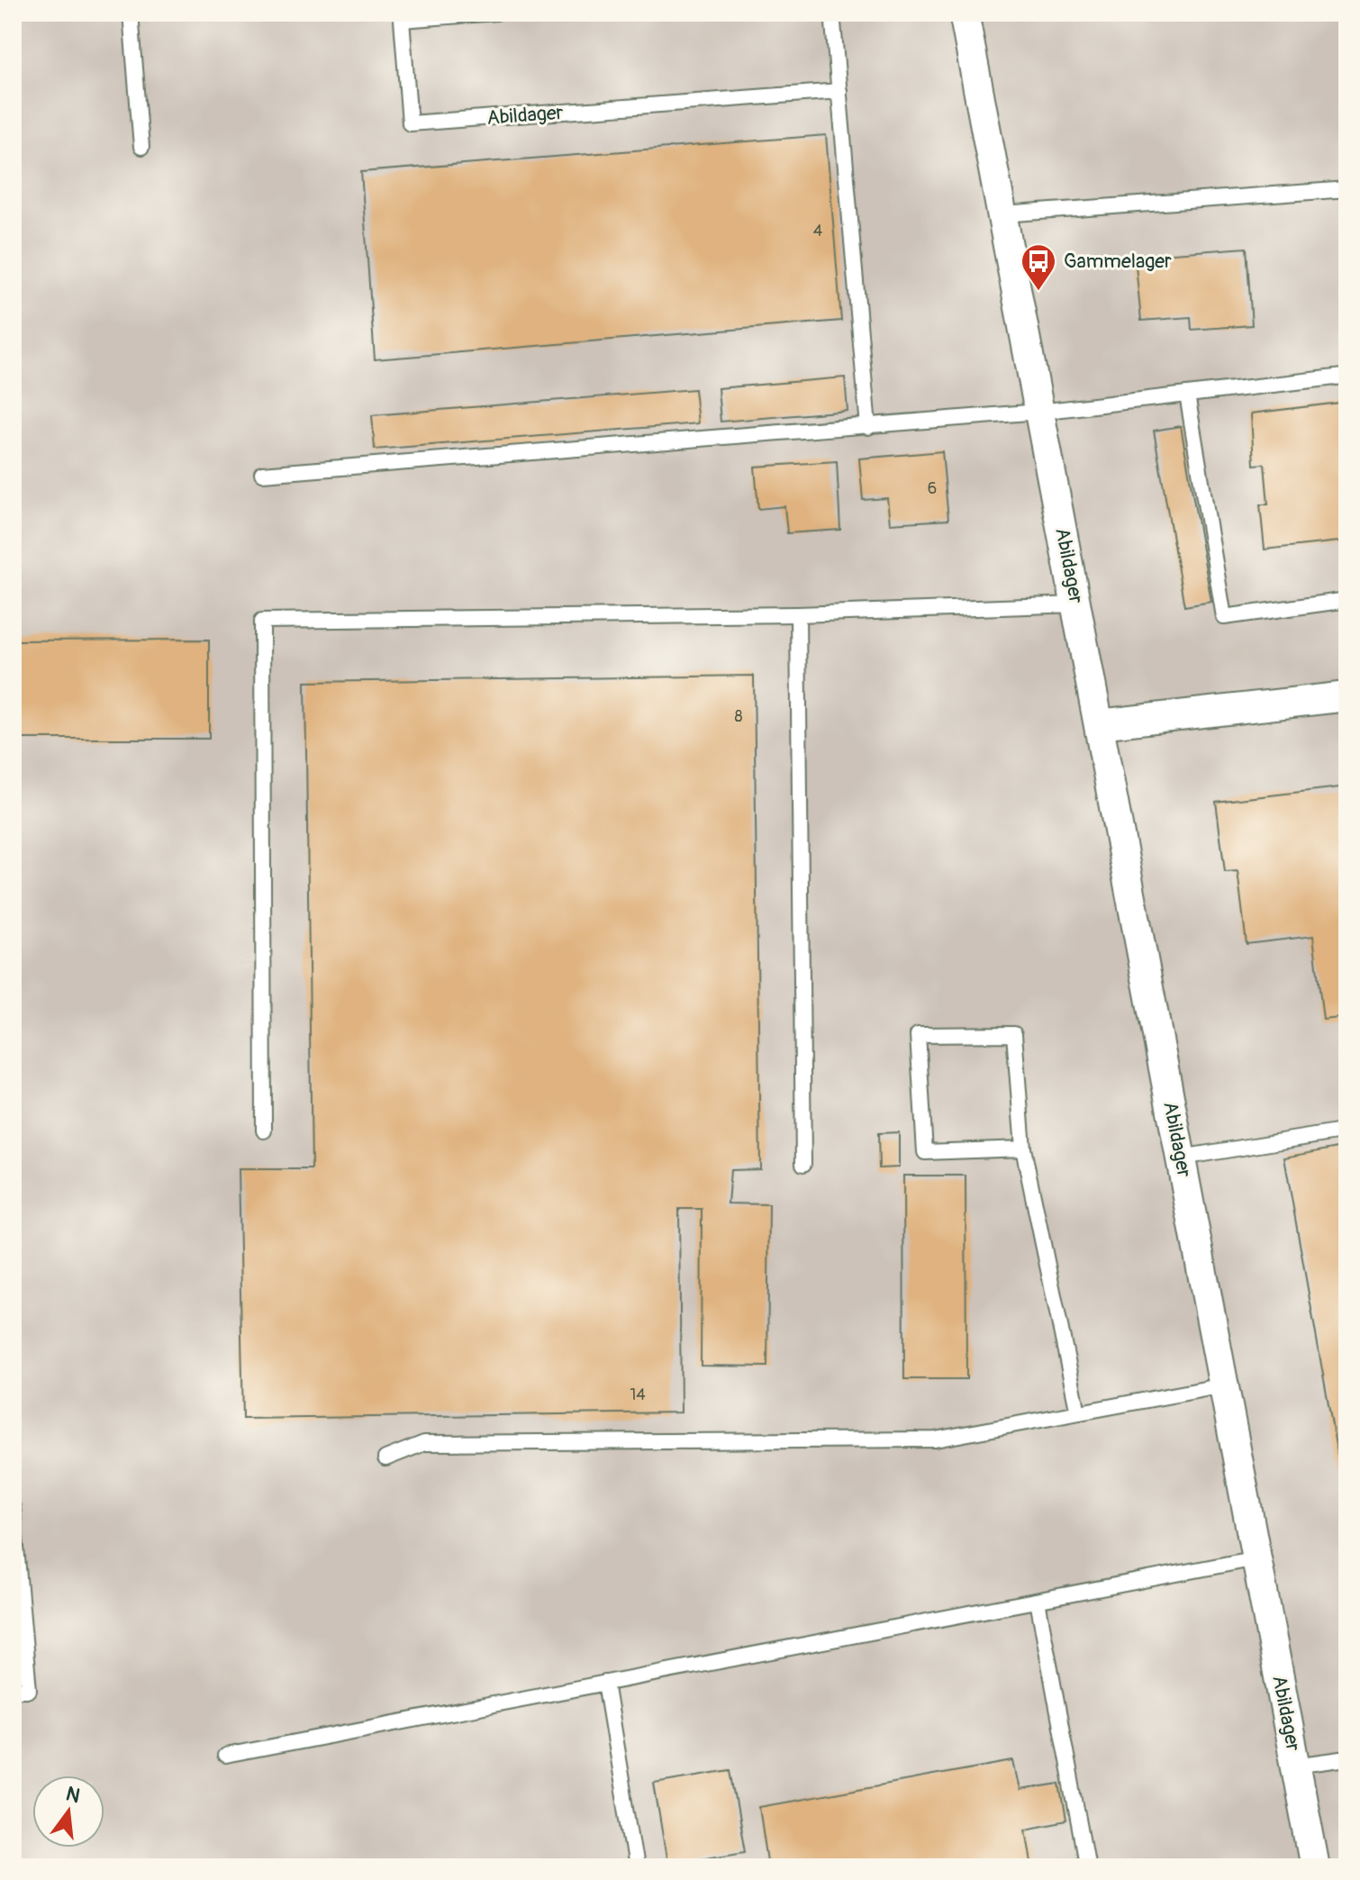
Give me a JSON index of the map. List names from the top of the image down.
{
  "streets": {
    "street": ["Abildager"]
  },
  "places": {
    "bus stop": ["Gammelager"]
  },
  "house_numbers": [
    "4",
    "6",
    "8",
    "14"
  ],
  "north": "top"
}
